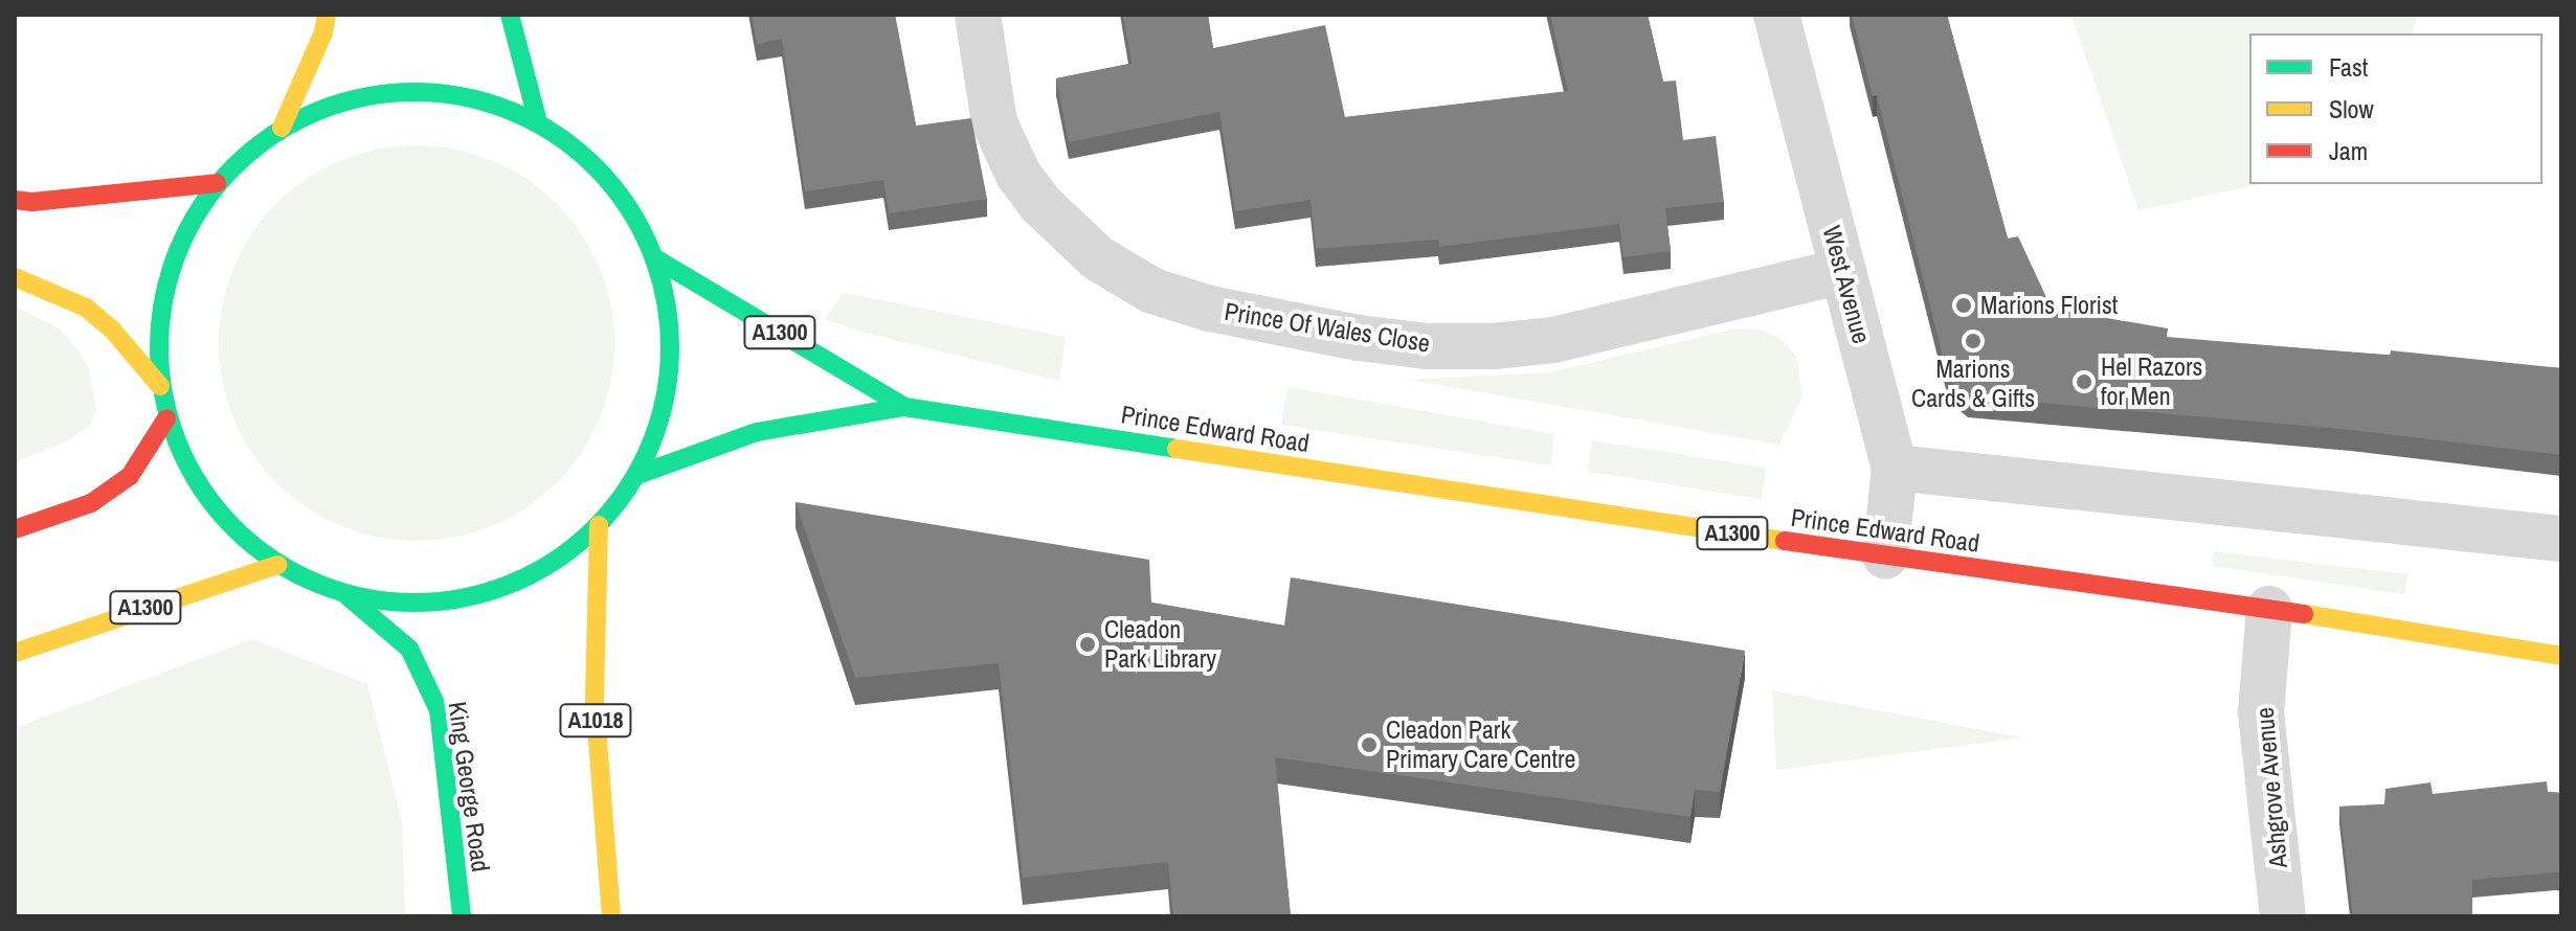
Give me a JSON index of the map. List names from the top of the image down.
{
  "streets": {
    "main road": [
      "A1300",
      "Prince Edward Road",
      "A1018",
      "King George Road"
    ],
    "street": ["West Avenue", "Prince Of Wales Close", "Ashgrove Avenue"]
  },
  "crossings": [
    ["West Avenue", "Prince Of Wales Close"],
    ["West Avenue", "Prince Edward Road"],
    ["Prince Edward Road", "Ashgrove Avenue"]
  ],
  "places": [
    "Marions Florist",
    "Marions Cards & Gifts",
    "Hel Razors for Men",
    "Cleadon Park Library",
    "Cleadon Park Primary Care Centre"
  ],
  "legend": ["Fast", "Slow", "Jam"]
}
